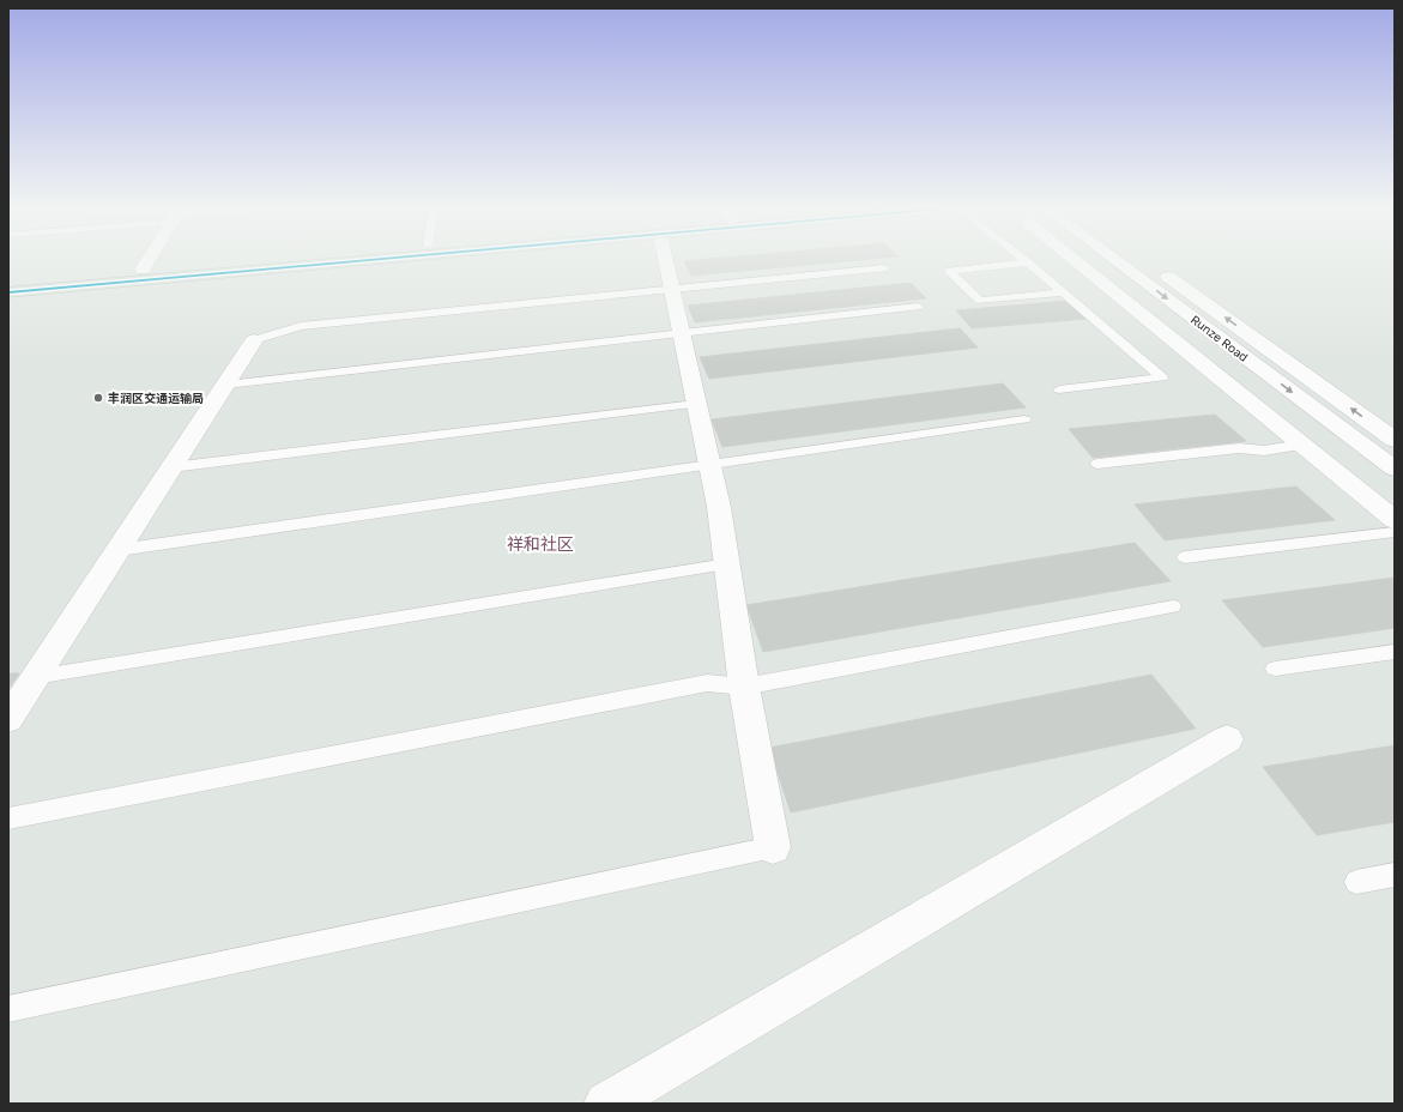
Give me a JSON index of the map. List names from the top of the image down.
{
  "streets": {
    "street": ["Runze Road"]
  },
  "districts": ["祥和社区"],
  "places": ["丰润区交通运输局"]
}
